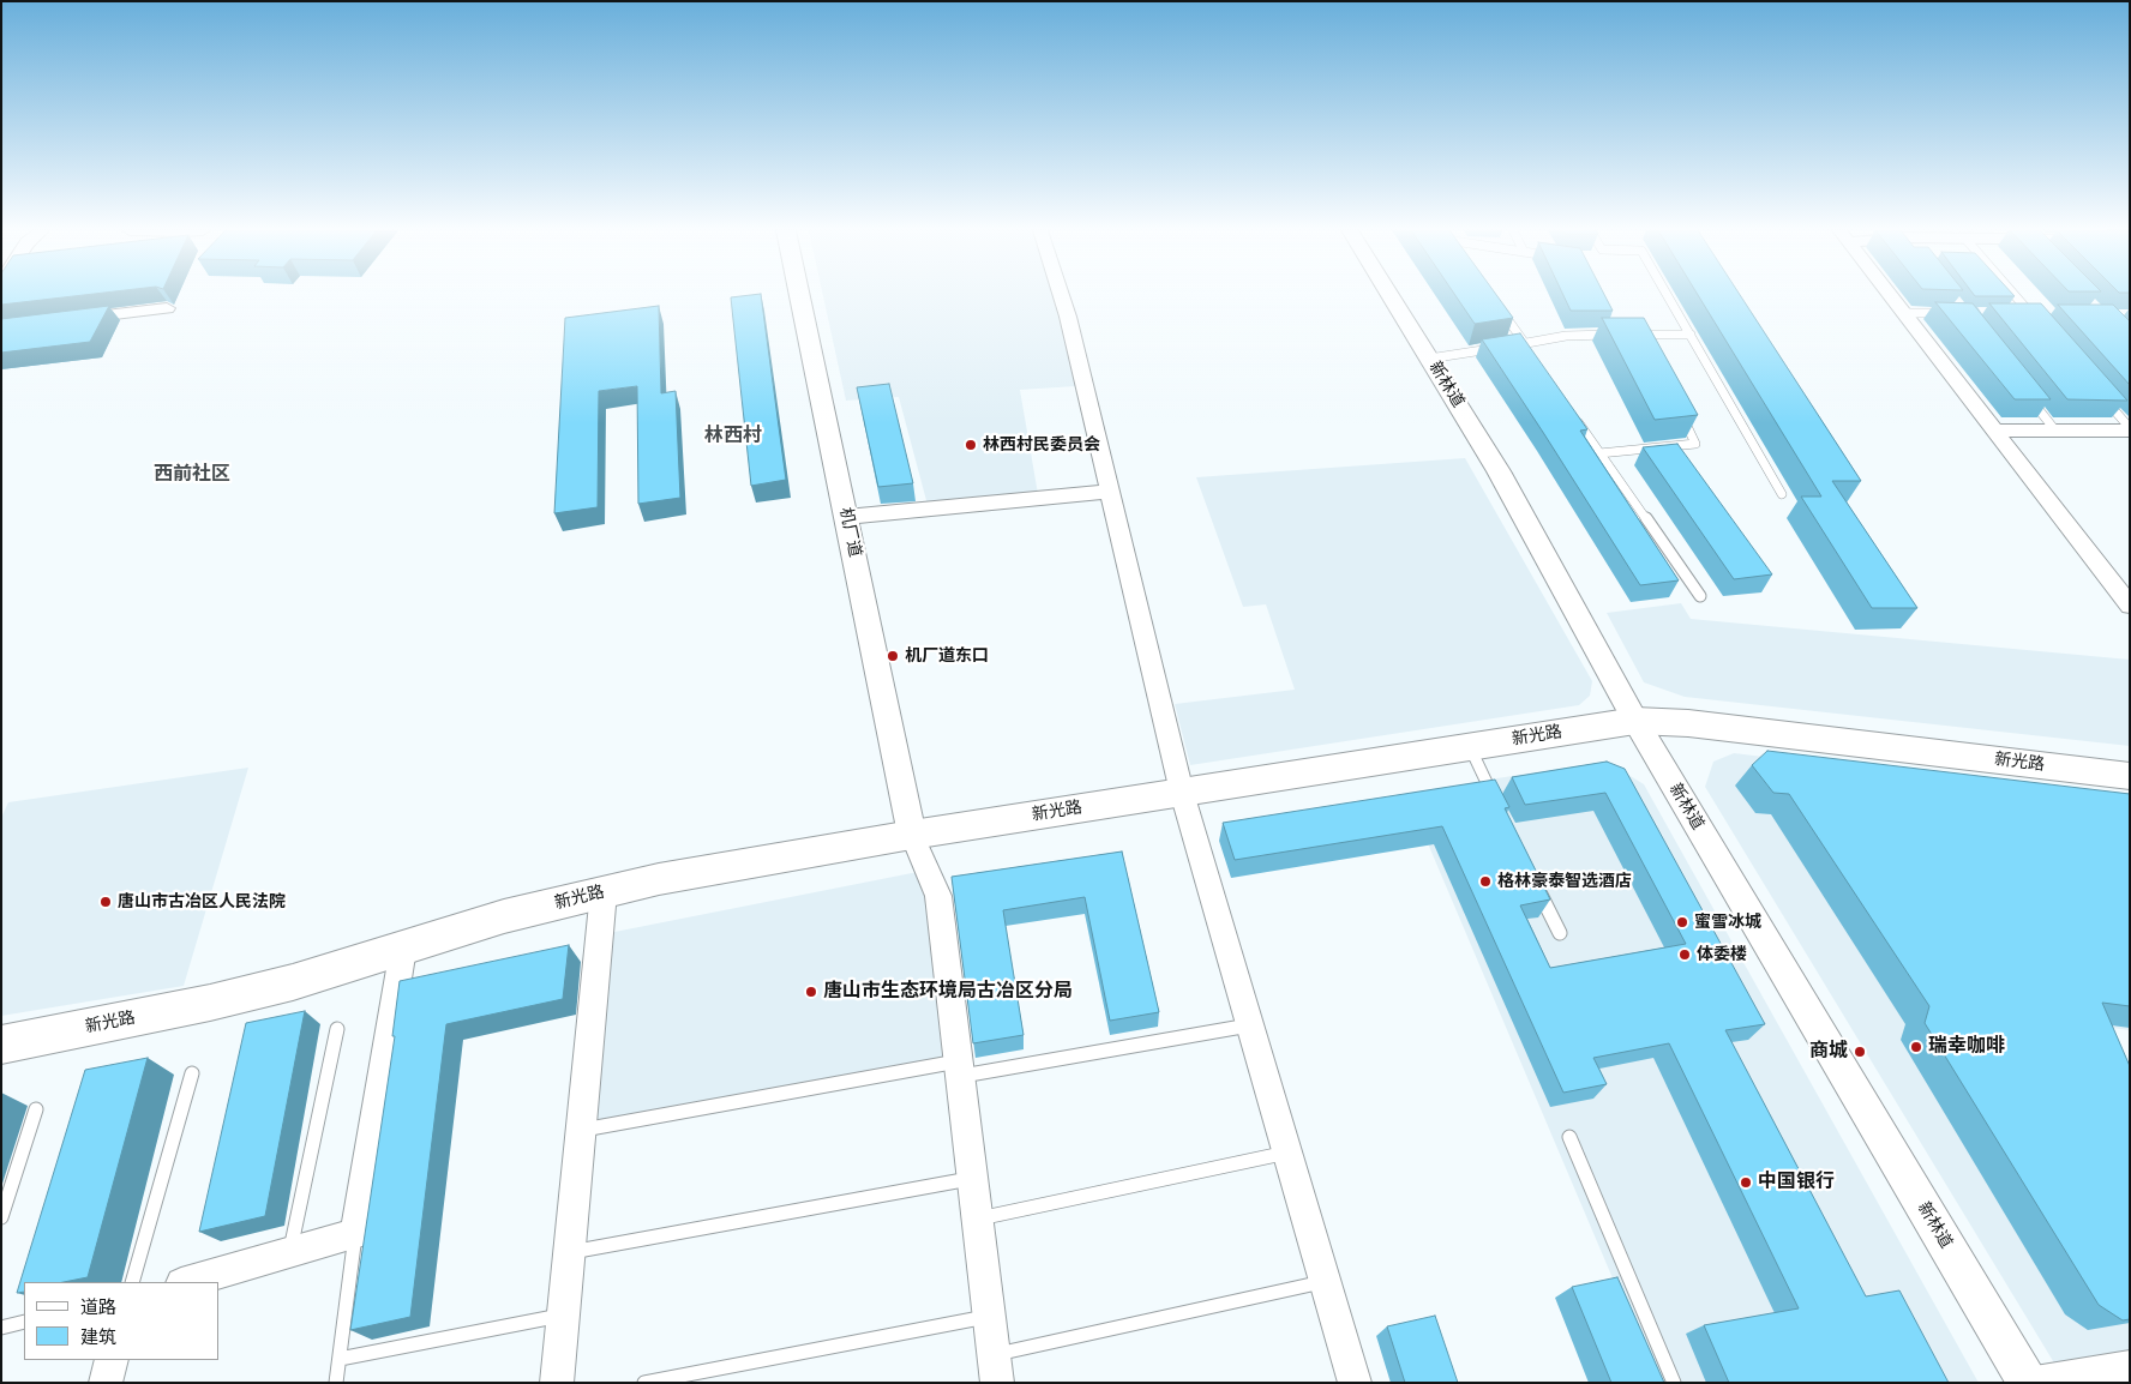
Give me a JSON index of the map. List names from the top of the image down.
{
  "streets": {
    "main road": ["新光路"],
    "street": ["新林道", "机厂道"]
  },
  "crossings": [
    ["新林道", "新光路"],
    ["机厂道", "新光路"]
  ],
  "districts": ["林西村", "西前社区"],
  "places": [
    "林西村民委员会",
    "机厂道东口",
    "格林豪泰智选酒店",
    "唐山市古冶区人民法院",
    "蜜雪冰城",
    "体委楼",
    "唐山市生态环境局古冶区分局",
    "瑞幸咖啡",
    "商城",
    "中国银行"
  ],
  "legend": ["道路", "建筑"]
}
